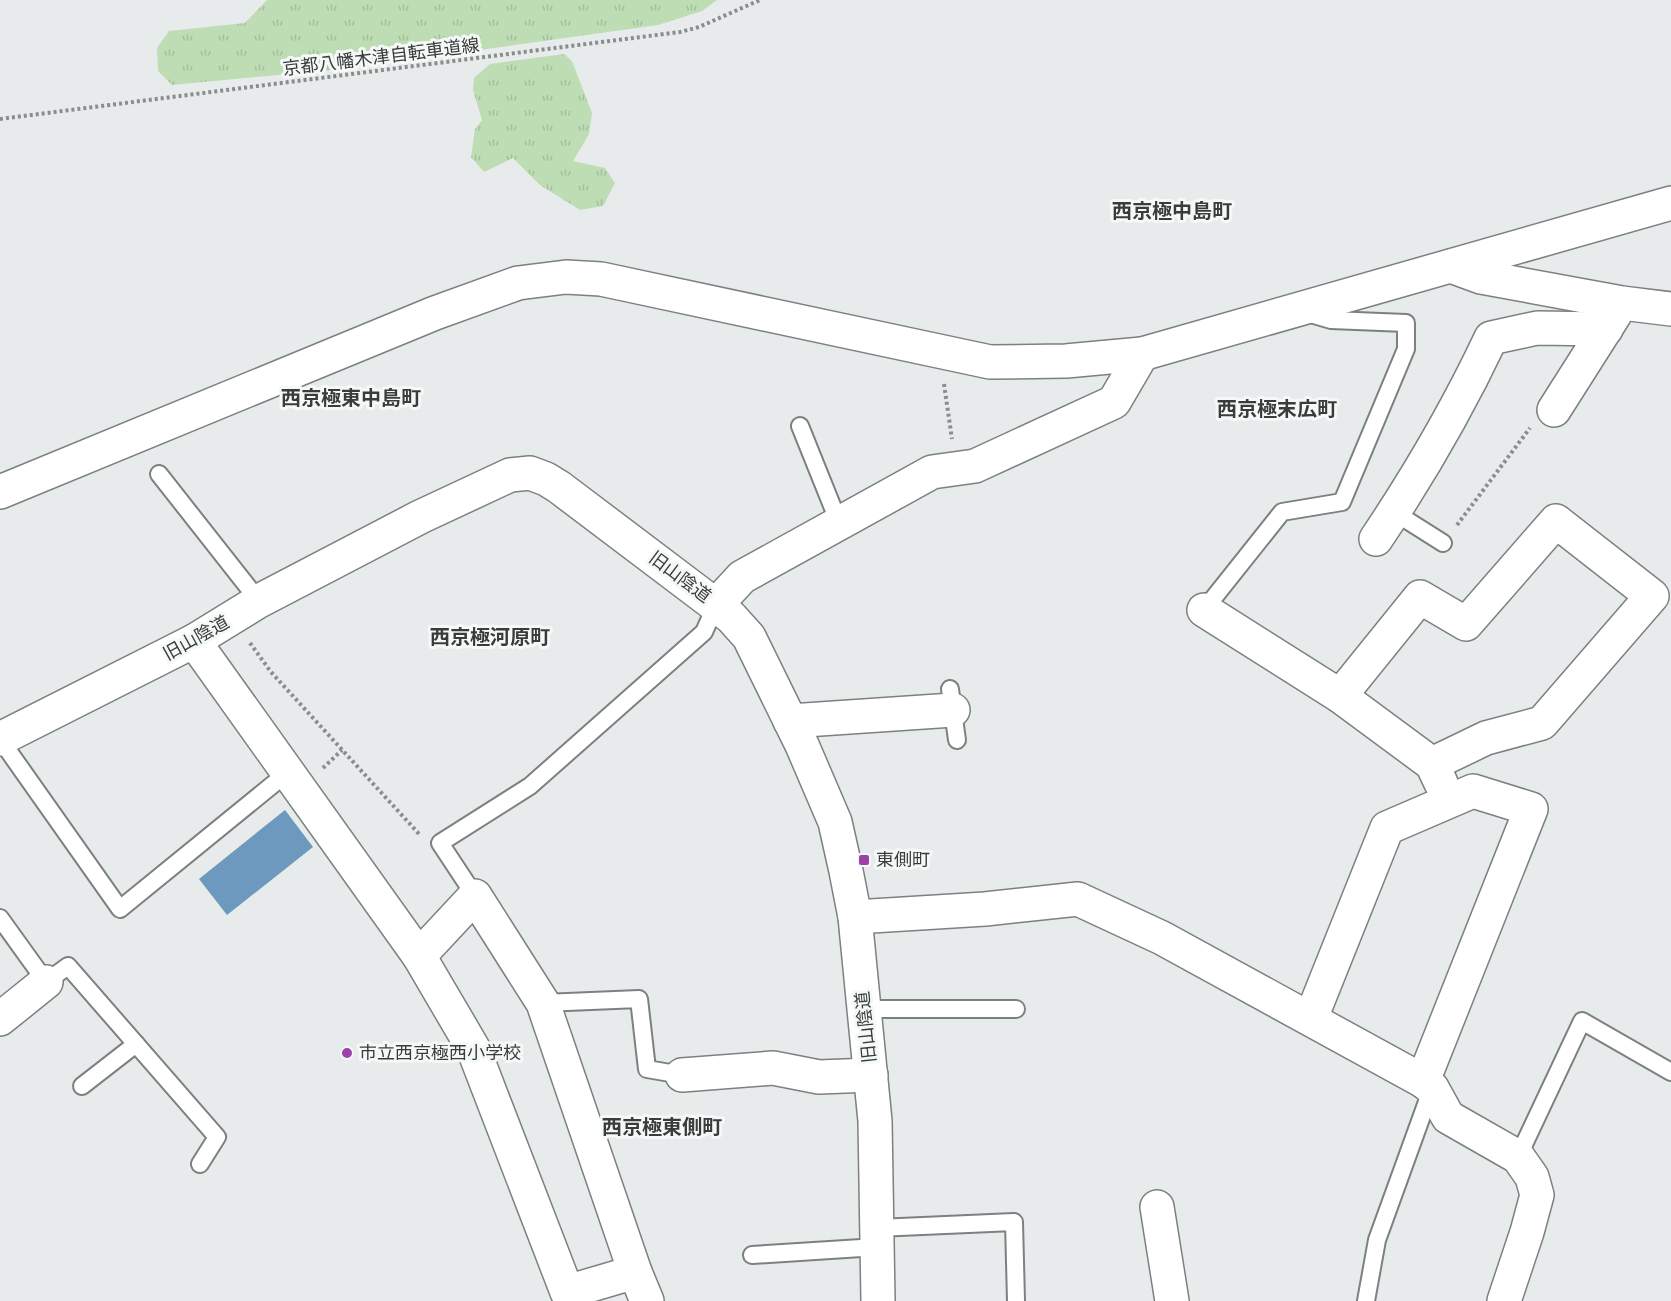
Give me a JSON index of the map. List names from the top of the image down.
{
  "streets": {
    "street": ["旧山陰道"],
    "path": ["京都八幡木津自転車道線"]
  },
  "districts": [
    "西京極中島町",
    "西京極東中島町",
    "西京極末広町",
    "西京極河原町",
    "西京極東側町"
  ],
  "places": {
    "transit": ["東側町"],
    "other": ["市立西京極西小学校"]
  }
}
